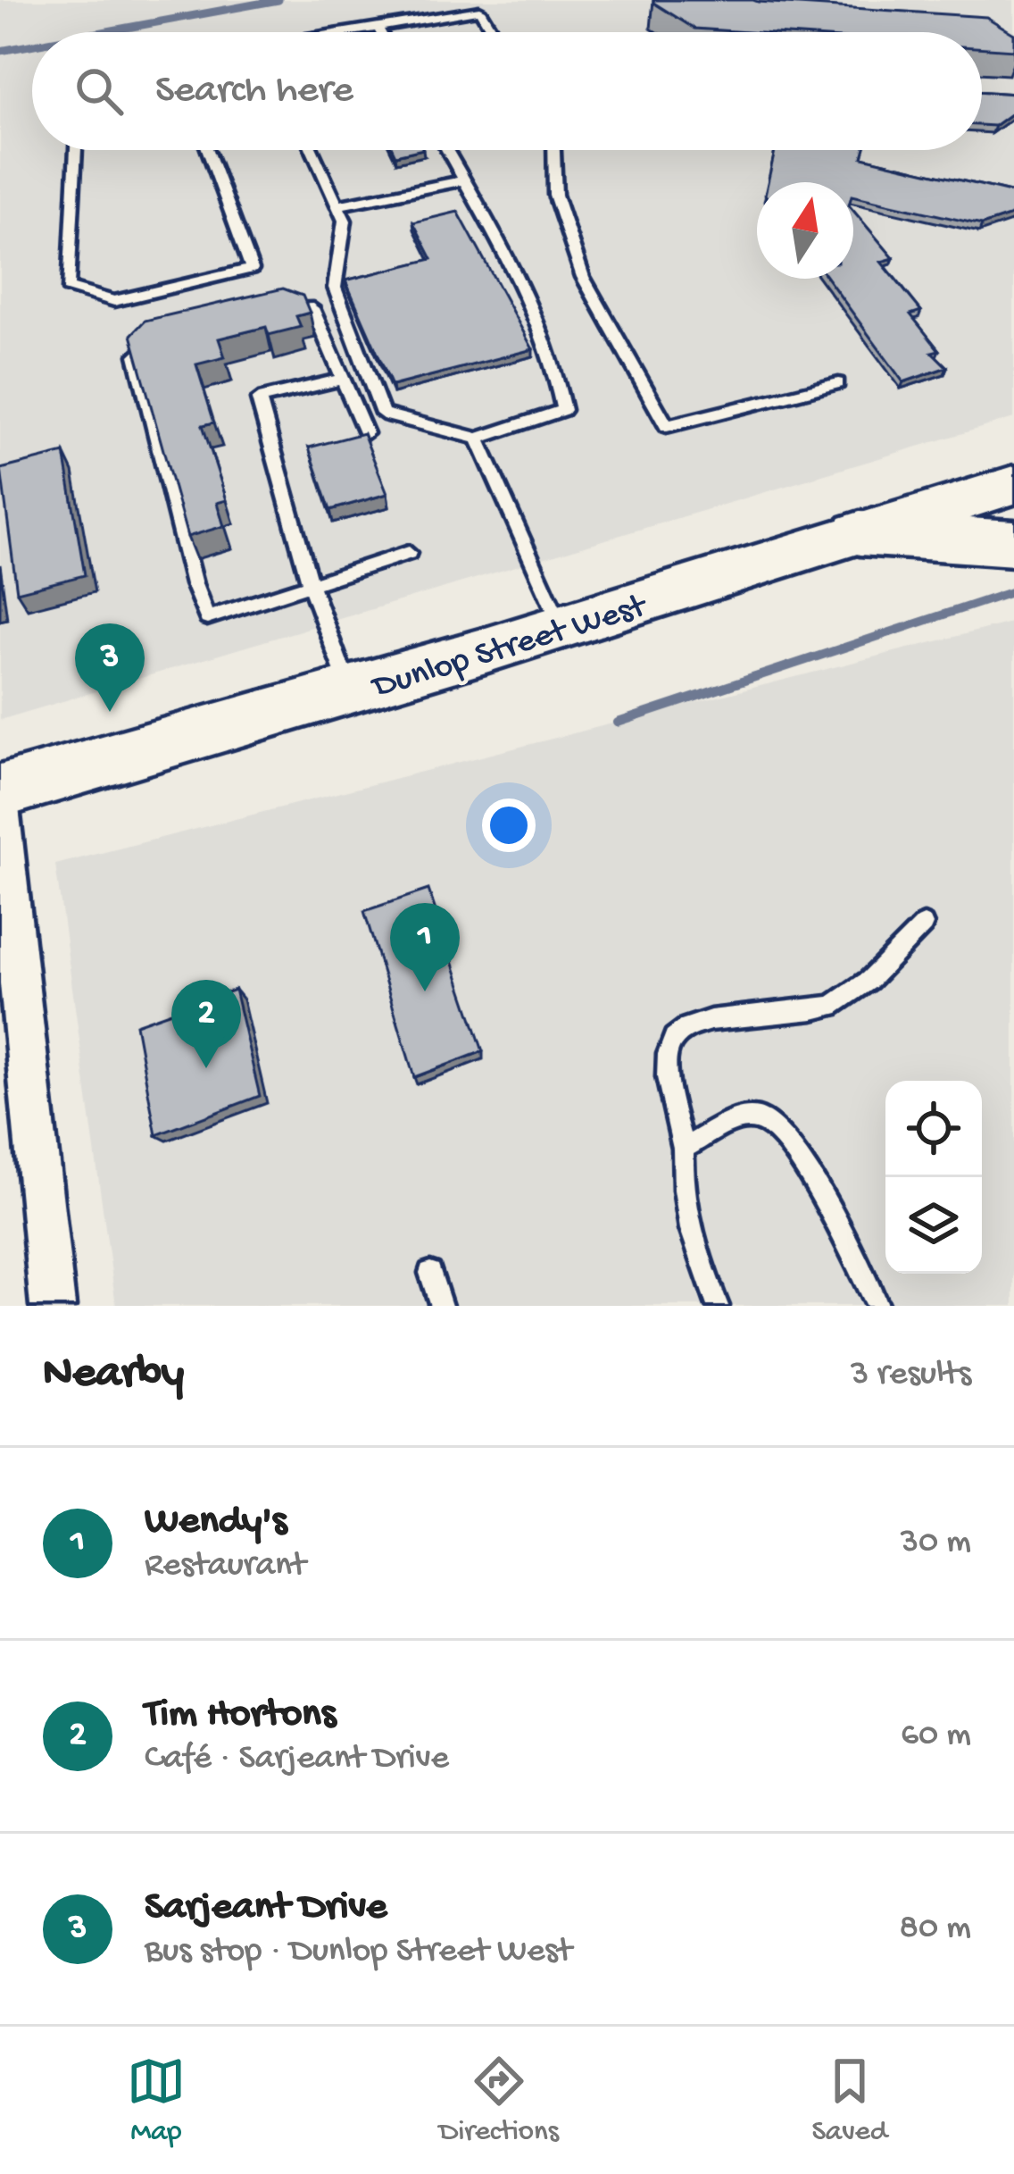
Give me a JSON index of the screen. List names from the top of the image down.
{
  "streets": {
    "main road": ["Dunlop Street West"]
  },
  "north": "top",
  "page": {
    "search": "Search here",
    "pins": ["3", "1", "2"],
    "heading": ["Nearby", "3 results"],
    "list": [
      {
        "mark": "1",
        "name": "Wendy's",
        "note": "Restaurant",
        "value": "30 m"
      },
      {
        "mark": "2",
        "name": "Tim Hortons",
        "note": "Café · Sarjeant Drive",
        "value": "60 m"
      },
      {
        "mark": "3",
        "name": "Sarjeant Drive",
        "note": "Bus stop · Dunlop Street West",
        "value": "80 m"
      }
    ],
    "nav": ["Map", "Directions", "Saved"]
  }
}
